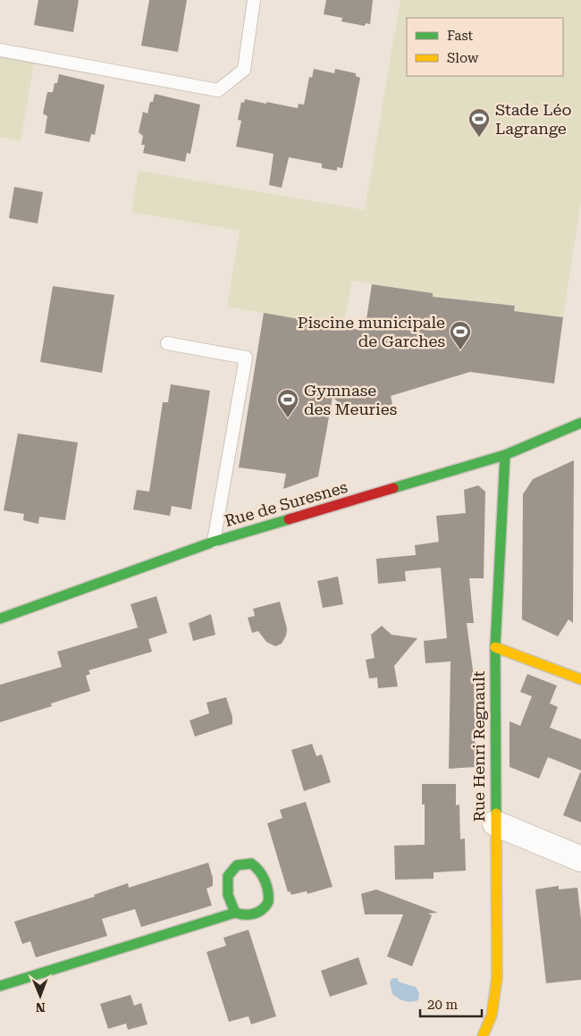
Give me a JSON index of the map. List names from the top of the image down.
{
  "streets": {
    "street": ["Rue de Suresnes", "Rue Henri Regnault"]
  },
  "crossings": [
    ["Rue de Suresnes", "Rue Henri Regnault"]
  ],
  "places": {
    "sports": ["Stade Léo Lagrange", "Piscine municipale de Garches", "Gymnase des Meuries"]
  },
  "legend": ["Fast", "Slow"],
  "scale_bar": "20 m",
  "north": "bottom"
}
